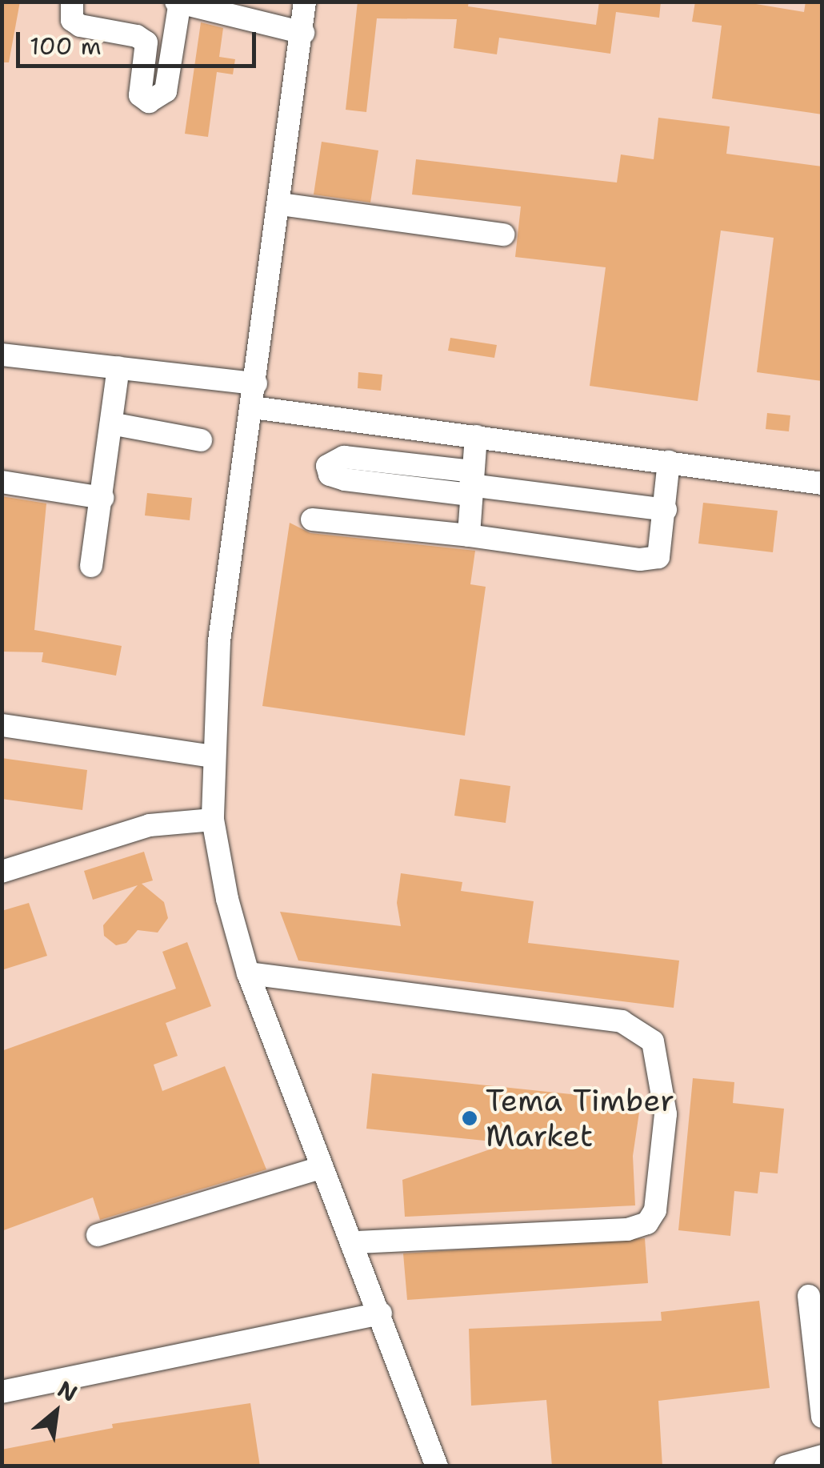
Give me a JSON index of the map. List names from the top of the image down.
{
  "places": ["Tema Timber Market"],
  "scale_bar": "100 m",
  "north": "top right"
}
